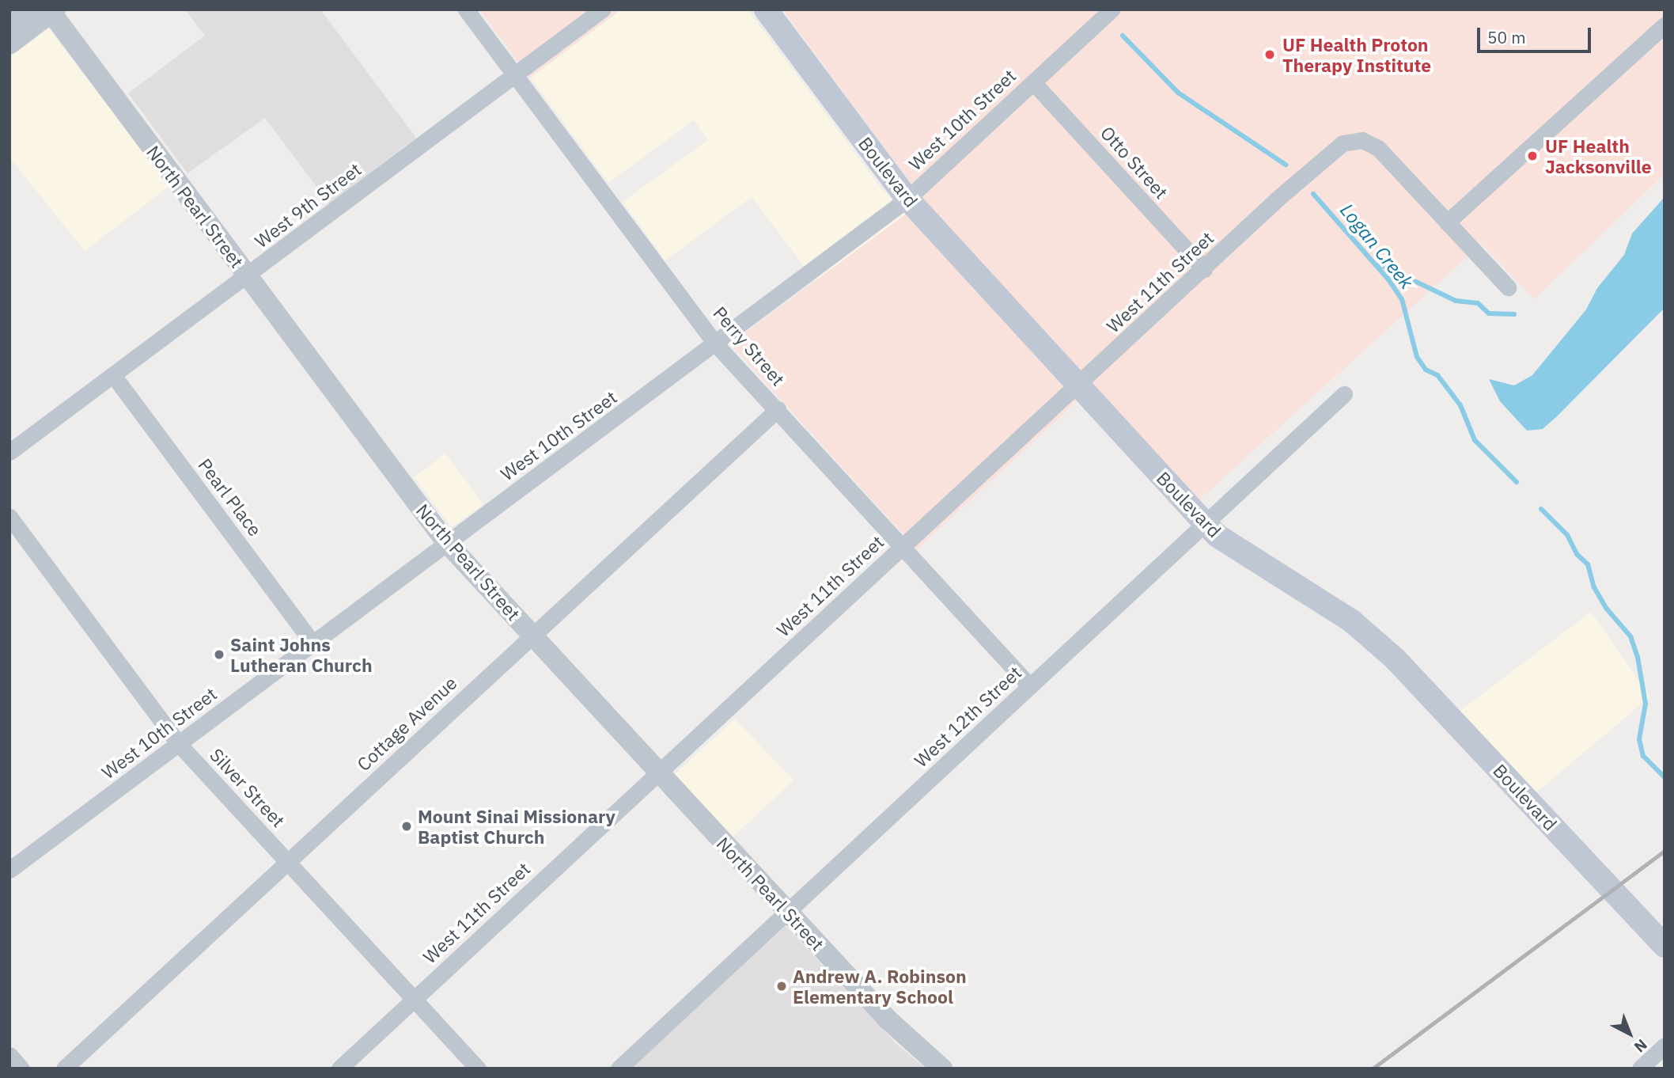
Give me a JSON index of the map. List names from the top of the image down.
{
  "streets": {
    "main road": ["Boulevard"],
    "street": [
      "West 10th Street",
      "Otto Street",
      "West 9th Street",
      "North Pearl Street",
      "West 11th Street",
      "Perry Street",
      "Pearl Place",
      "West 12th Street",
      "Cottage Avenue",
      "Silver Street"
    ]
  },
  "crossings": [
    ["West 10th Street", "Otto Street"],
    ["West 10th Street", "Boulevard"],
    ["West 10th Street", "North Pearl Street"],
    ["West 10th Street", "Perry Street"],
    ["West 10th Street", "Pearl Place"],
    ["West 10th Street", "Silver Street"],
    ["Otto Street", "West 11th Street"],
    ["Boulevard", "West 11th Street"],
    ["Boulevard", "West 12th Street"],
    ["West 9th Street", "North Pearl Street"],
    ["West 9th Street", "Perry Street"],
    ["West 9th Street", "Pearl Place"],
    ["North Pearl Street", "West 11th Street"],
    ["North Pearl Street", "West 12th Street"],
    ["North Pearl Street", "Cottage Avenue"],
    ["West 11th Street", "Perry Street"],
    ["West 11th Street", "Silver Street"],
    ["Perry Street", "West 12th Street"],
    ["Perry Street", "Cottage Avenue"],
    ["Cottage Avenue", "Silver Street"]
  ],
  "water": ["Logan Creek"],
  "places": [
    "UF Health Proton Therapy Institute",
    "UF Health Jacksonville",
    "Saint Johns Lutheran Church",
    "Mount Sinai Missionary Baptist Church",
    "Andrew A. Robinson Elementary School"
  ],
  "scale_bar": "50 m",
  "north": "bottom right"
}
